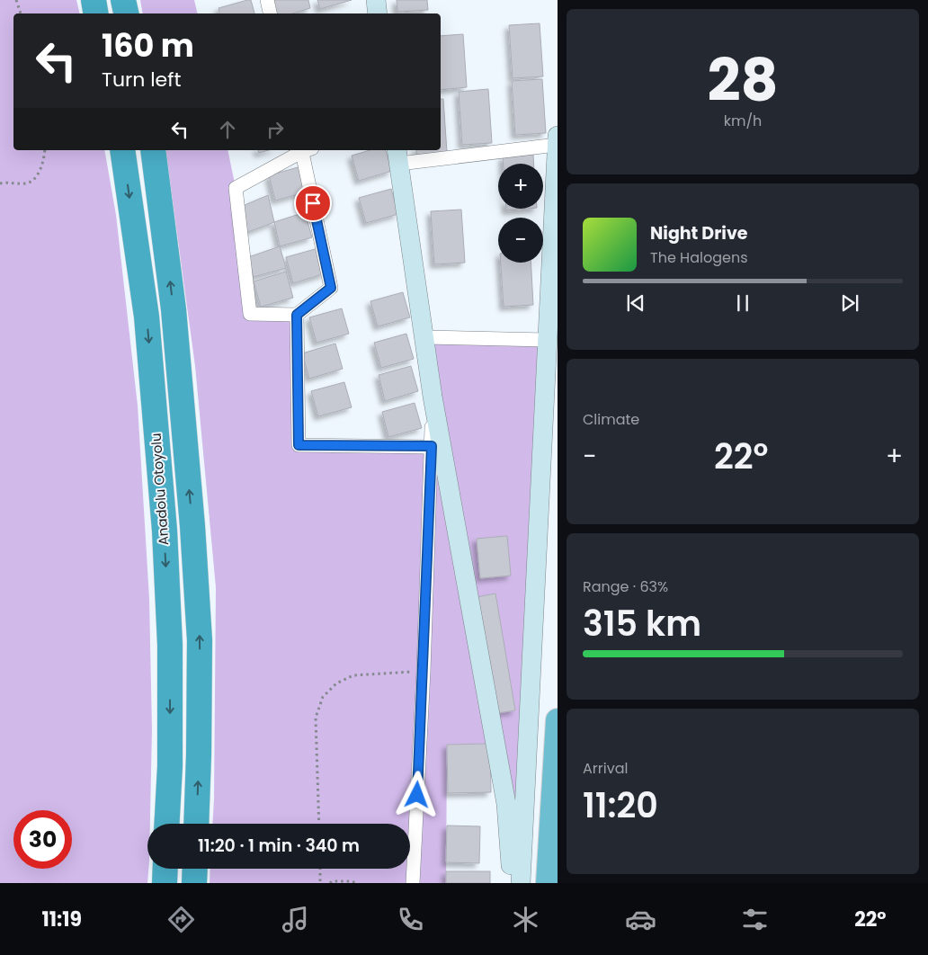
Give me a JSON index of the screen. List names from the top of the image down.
{
  "streets": {
    "highway": ["Anadolu Otoyolu"]
  },
  "page": {
    "tile": [
      ["28", "km/h"],
      "Climate",
      ["Range · 63%", "315 km"],
      ["Arrival", "11:20"]
    ],
    "turn": ["160 m", "Turn left"],
    "map_buttons": ["+", "−"],
    "song": ["Night Drive", "The Halogens"],
    "heat": ["−", "22°", "+"],
    "limit": "30",
    "trip": "11:20 · 1 min · 340 m",
    "tabs": ["11:19", "22°"]
  }
}
